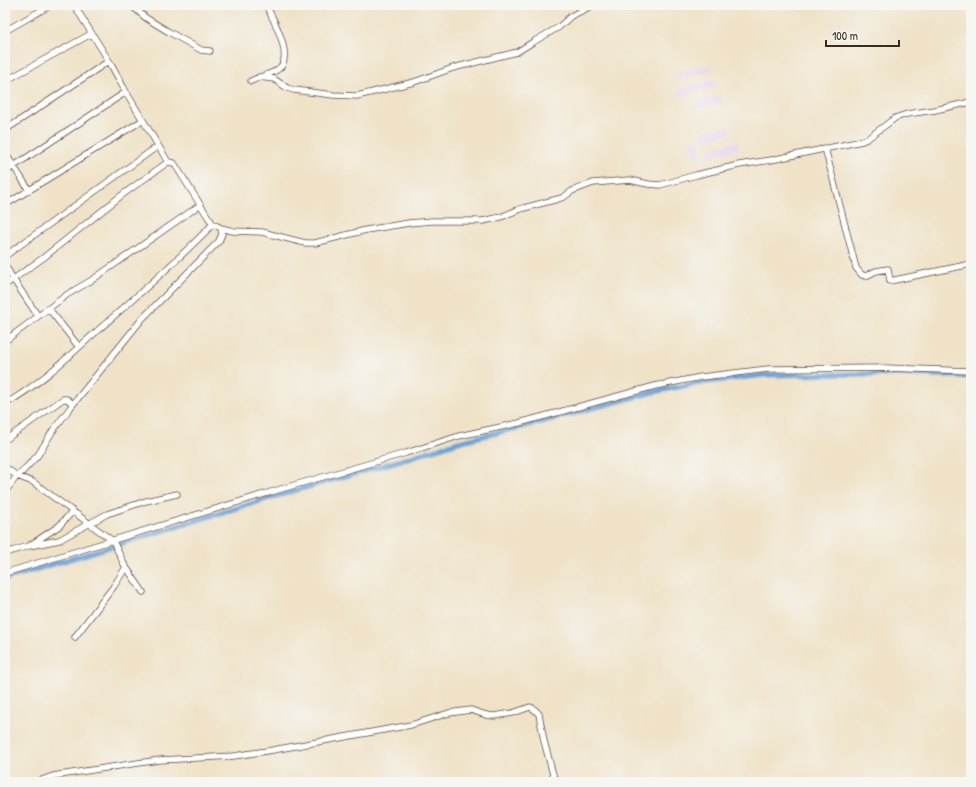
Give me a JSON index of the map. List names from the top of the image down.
{
  "scale_bar": "100 m"
}
